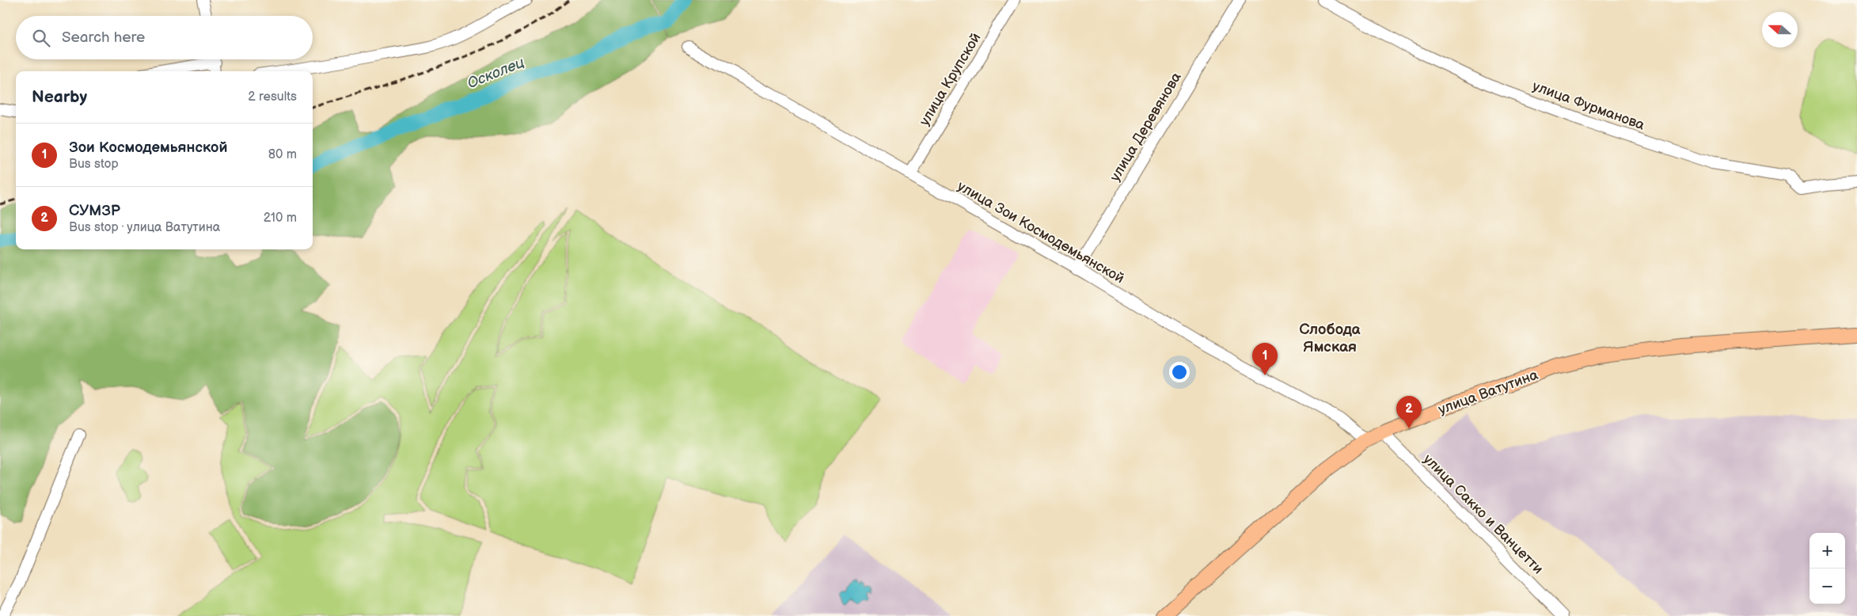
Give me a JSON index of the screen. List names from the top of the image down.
{
  "streets": {
    "main road": ["улица Ватутина"],
    "street": [
      "улица Крупской",
      "улица Фурманова",
      "улица Деревянова",
      "улица Зои Космодемьянской",
      "улица Сакко и Ванцетти"
    ]
  },
  "crossings": [
    ["улица Крупской", "улица Зои Космодемьянской"],
    ["улица Деревянова", "улица Зои Космодемьянской"],
    ["улица Зои Космодемьянской", "улица Ватутина"],
    ["улица Ватутина", "улица Сакко и Ванцетти"]
  ],
  "districts": ["Слобода Ямская"],
  "water": ["Осколец"],
  "north": "left",
  "page": {
    "search": "Search here",
    "heading": ["Nearby", "2 results"],
    "list": [
      {
        "mark": "1",
        "name": "Зои Космодемьянской",
        "note": "Bus stop",
        "value": "80 m"
      },
      {
        "mark": "2",
        "name": "СУМЗР",
        "note": "Bus stop · улица Ватутина",
        "value": "210 m"
      }
    ],
    "pins": ["1", "2"],
    "map_buttons": ["+", "−"]
  }
}
